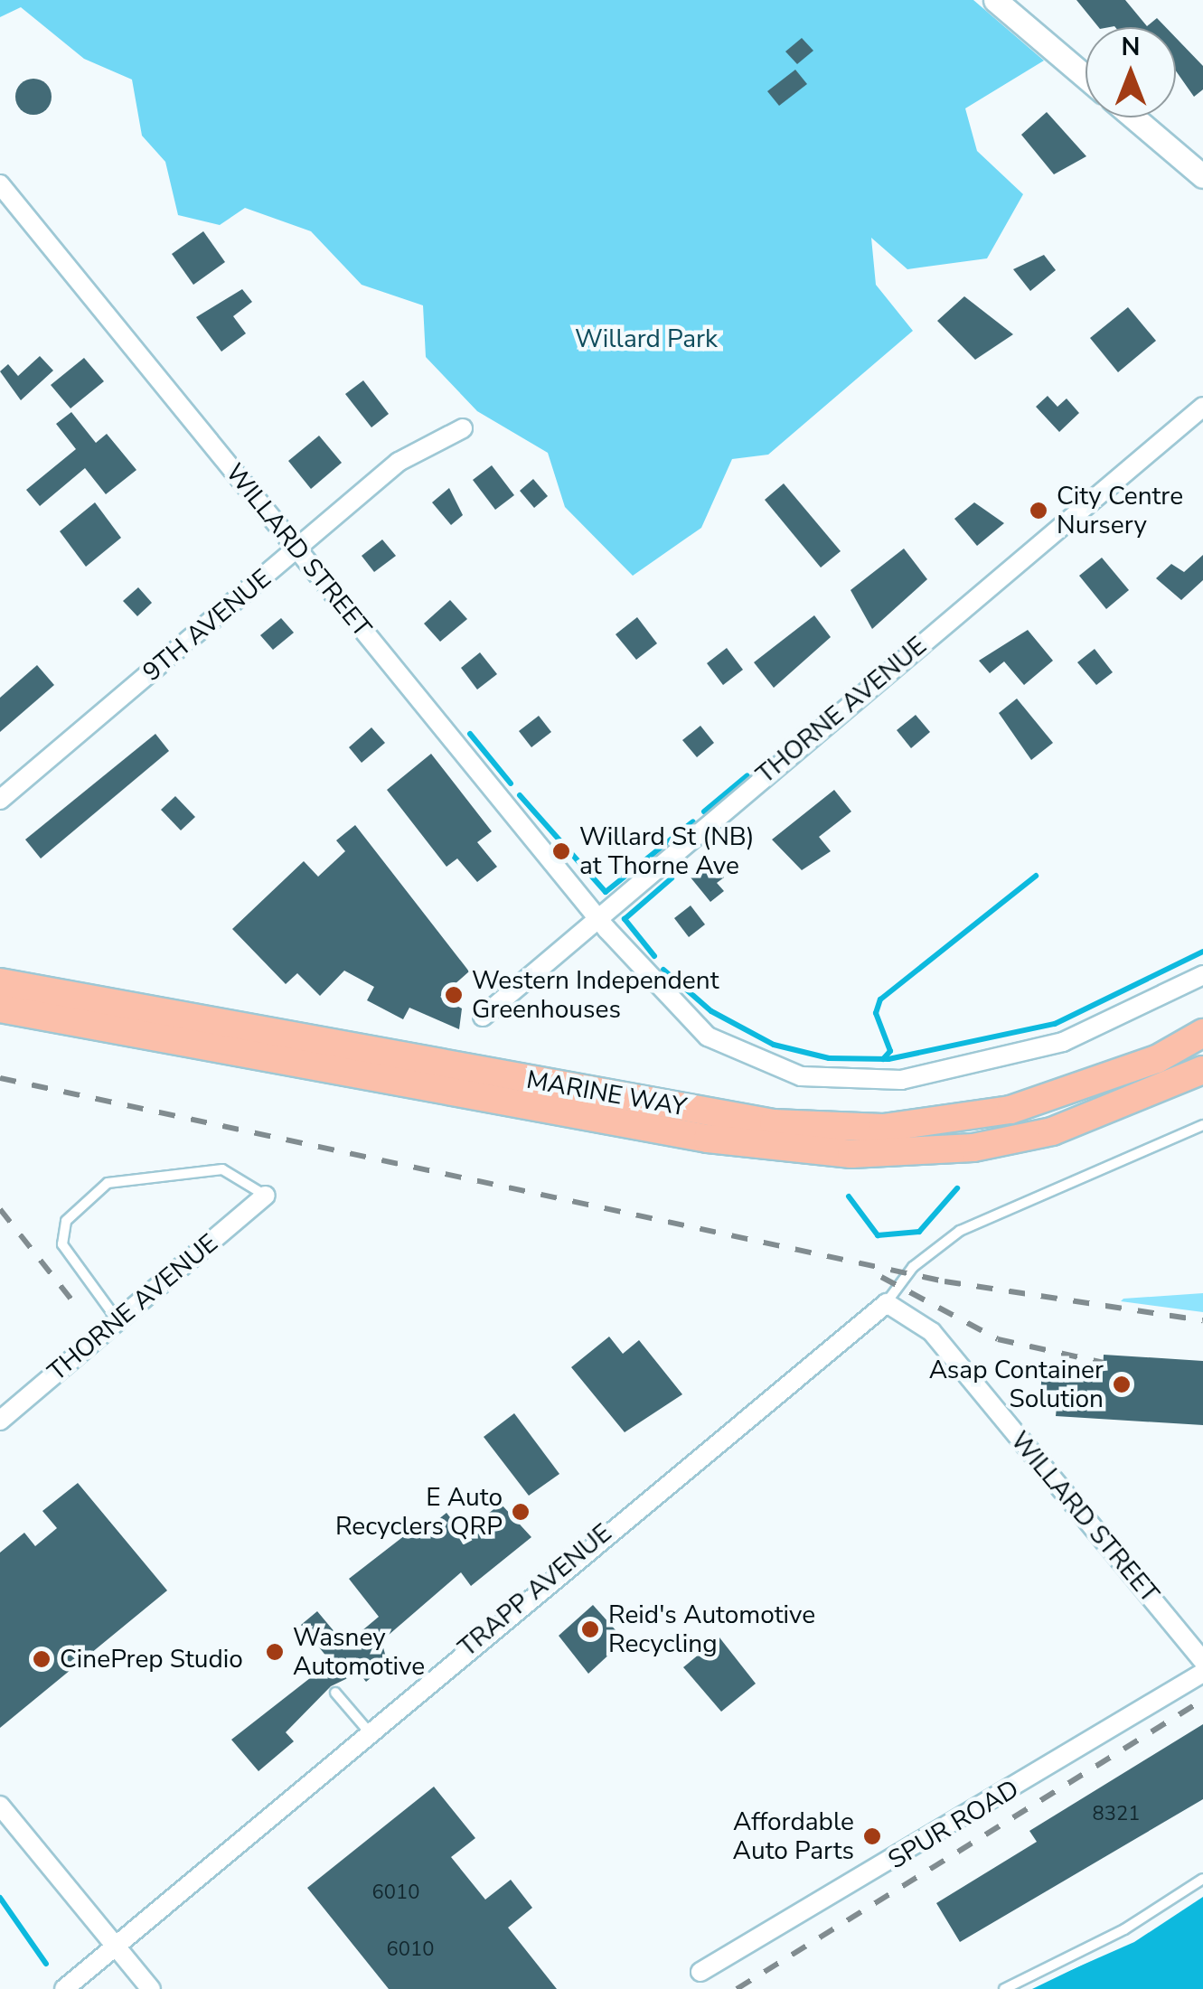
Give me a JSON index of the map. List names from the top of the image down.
{
  "streets": {
    "main road": ["MARINE WAY"],
    "street": [
      "WILLARD STREET",
      "9TH AVENUE",
      "THORNE AVENUE",
      "TRAPP AVENUE",
      "SPUR ROAD"
    ]
  },
  "crossings": [
    ["WILLARD STREET", "9TH AVENUE"],
    ["WILLARD STREET", "THORNE AVENUE"],
    ["WILLARD STREET", "TRAPP AVENUE"]
  ],
  "parks": ["Willard Park"],
  "places": [
    "City Centre Nursery",
    "Willard St (NB) at Thorne Ave",
    "Western Independent Greenhouses",
    "Asap Container Solution",
    "E Auto Recyclers QRP",
    "Reid's Automotive Recycling",
    "Wasney Automotive",
    "CinePrep Studio",
    "Affordable Auto Parts"
  ],
  "house_numbers": ["8321", "6010", "6010"],
  "north": "top"
}
